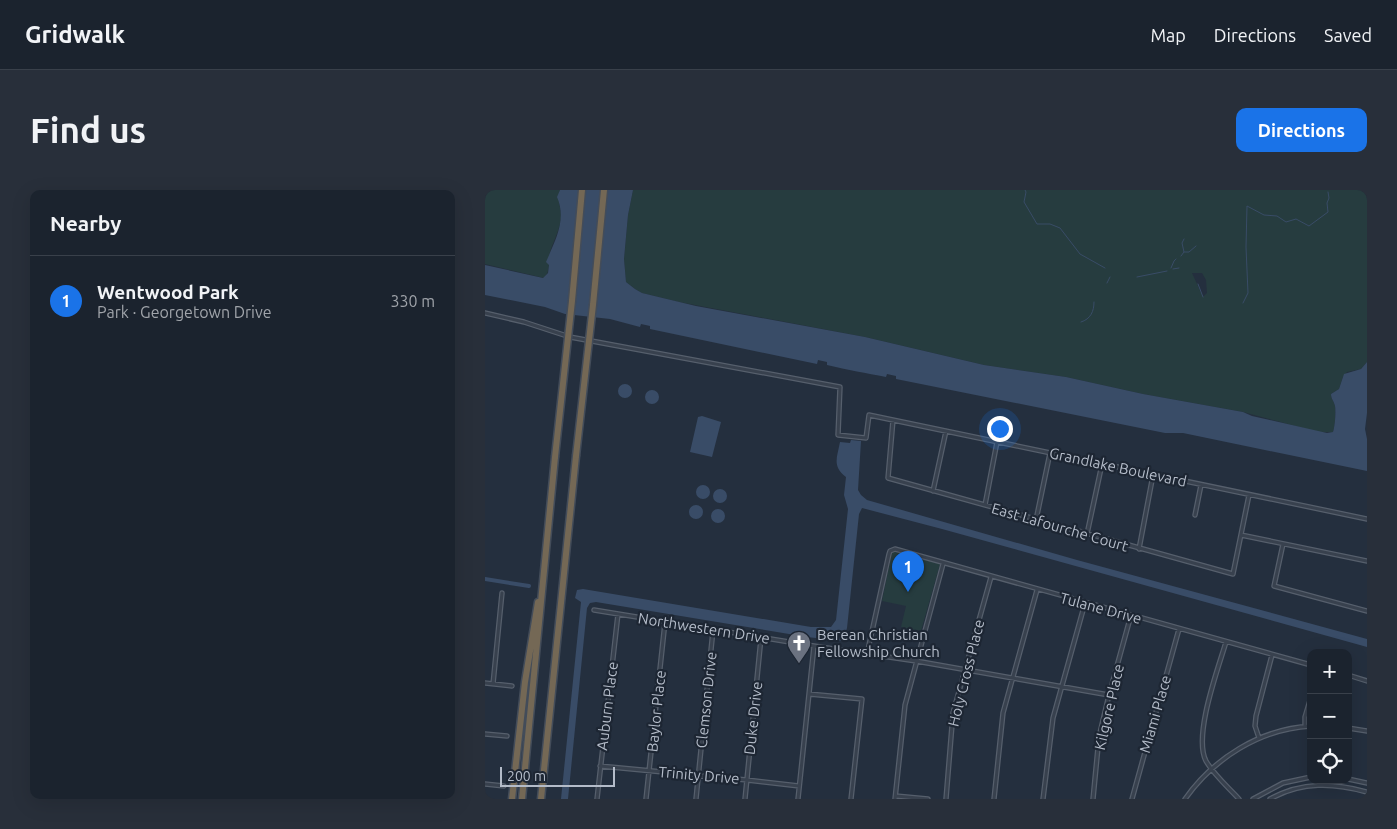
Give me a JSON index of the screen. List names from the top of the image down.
{
  "streets": {
    "street": [
      "Grandlake Boulevard",
      "East Lafourche Court",
      "Tulane Drive",
      "Northwestern Drive",
      "Holy Cross Place",
      "Clemson Drive",
      "Auburn Place",
      "Kilgore Place",
      "Baylor Place",
      "Miami Place",
      "Duke Drive",
      "Trinity Drive"
    ]
  },
  "crossings": [
    ["Grandlake Boulevard", "East Lafourche Court"],
    ["Tulane Drive", "Northwestern Drive"],
    ["Tulane Drive", "Holy Cross Place"],
    ["Tulane Drive", "Kilgore Place"],
    ["Tulane Drive", "Miami Place"],
    ["Northwestern Drive", "Holy Cross Place"],
    ["Northwestern Drive", "Clemson Drive"],
    ["Northwestern Drive", "Auburn Place"],
    ["Northwestern Drive", "Kilgore Place"],
    ["Northwestern Drive", "Baylor Place"],
    ["Northwestern Drive", "Duke Drive"],
    ["Clemson Drive", "Trinity Drive"],
    ["Auburn Place", "Trinity Drive"],
    ["Baylor Place", "Trinity Drive"],
    ["Duke Drive", "Trinity Drive"]
  ],
  "places": {
    "church": ["Berean Christian Fellowship Church"]
  },
  "scale_bar": "200 m",
  "page": {
    "header": "Gridwalk",
    "nav": ["Map", "Directions", "Saved"],
    "buttons": "Directions",
    "title": "Find us",
    "heading": "Nearby",
    "list": [
      {
        "mark": "1",
        "name": "Wentwood Park",
        "note": "Park · Georgetown Drive",
        "value": "330 m"
      }
    ],
    "pins": "1",
    "map_buttons": ["+", "−"],
    "scale": "200 m"
  }
}
